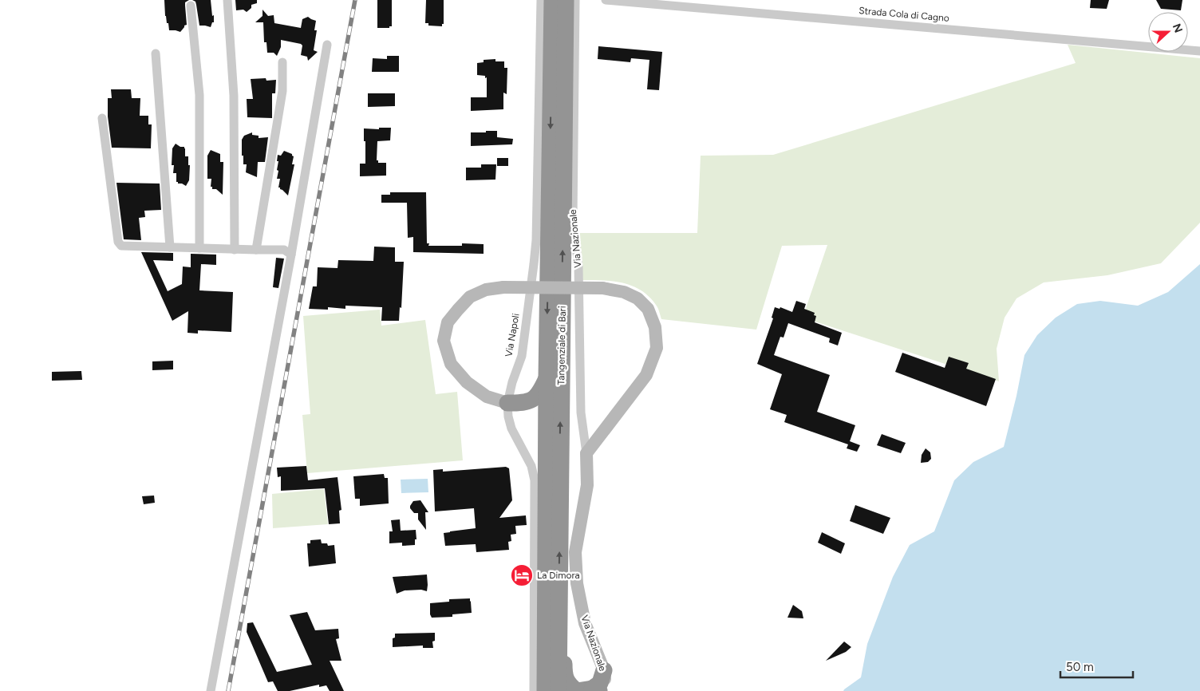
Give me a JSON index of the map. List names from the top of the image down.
{
  "streets": {
    "highway": ["Tangenziale di Bari"],
    "street": ["Strada Cola di Cagno", "Via Nazionale", "Via Napoli"]
  },
  "places": {
    "hotel": ["La Dimora"]
  },
  "scale_bar": "50 m",
  "north": "right"
}
